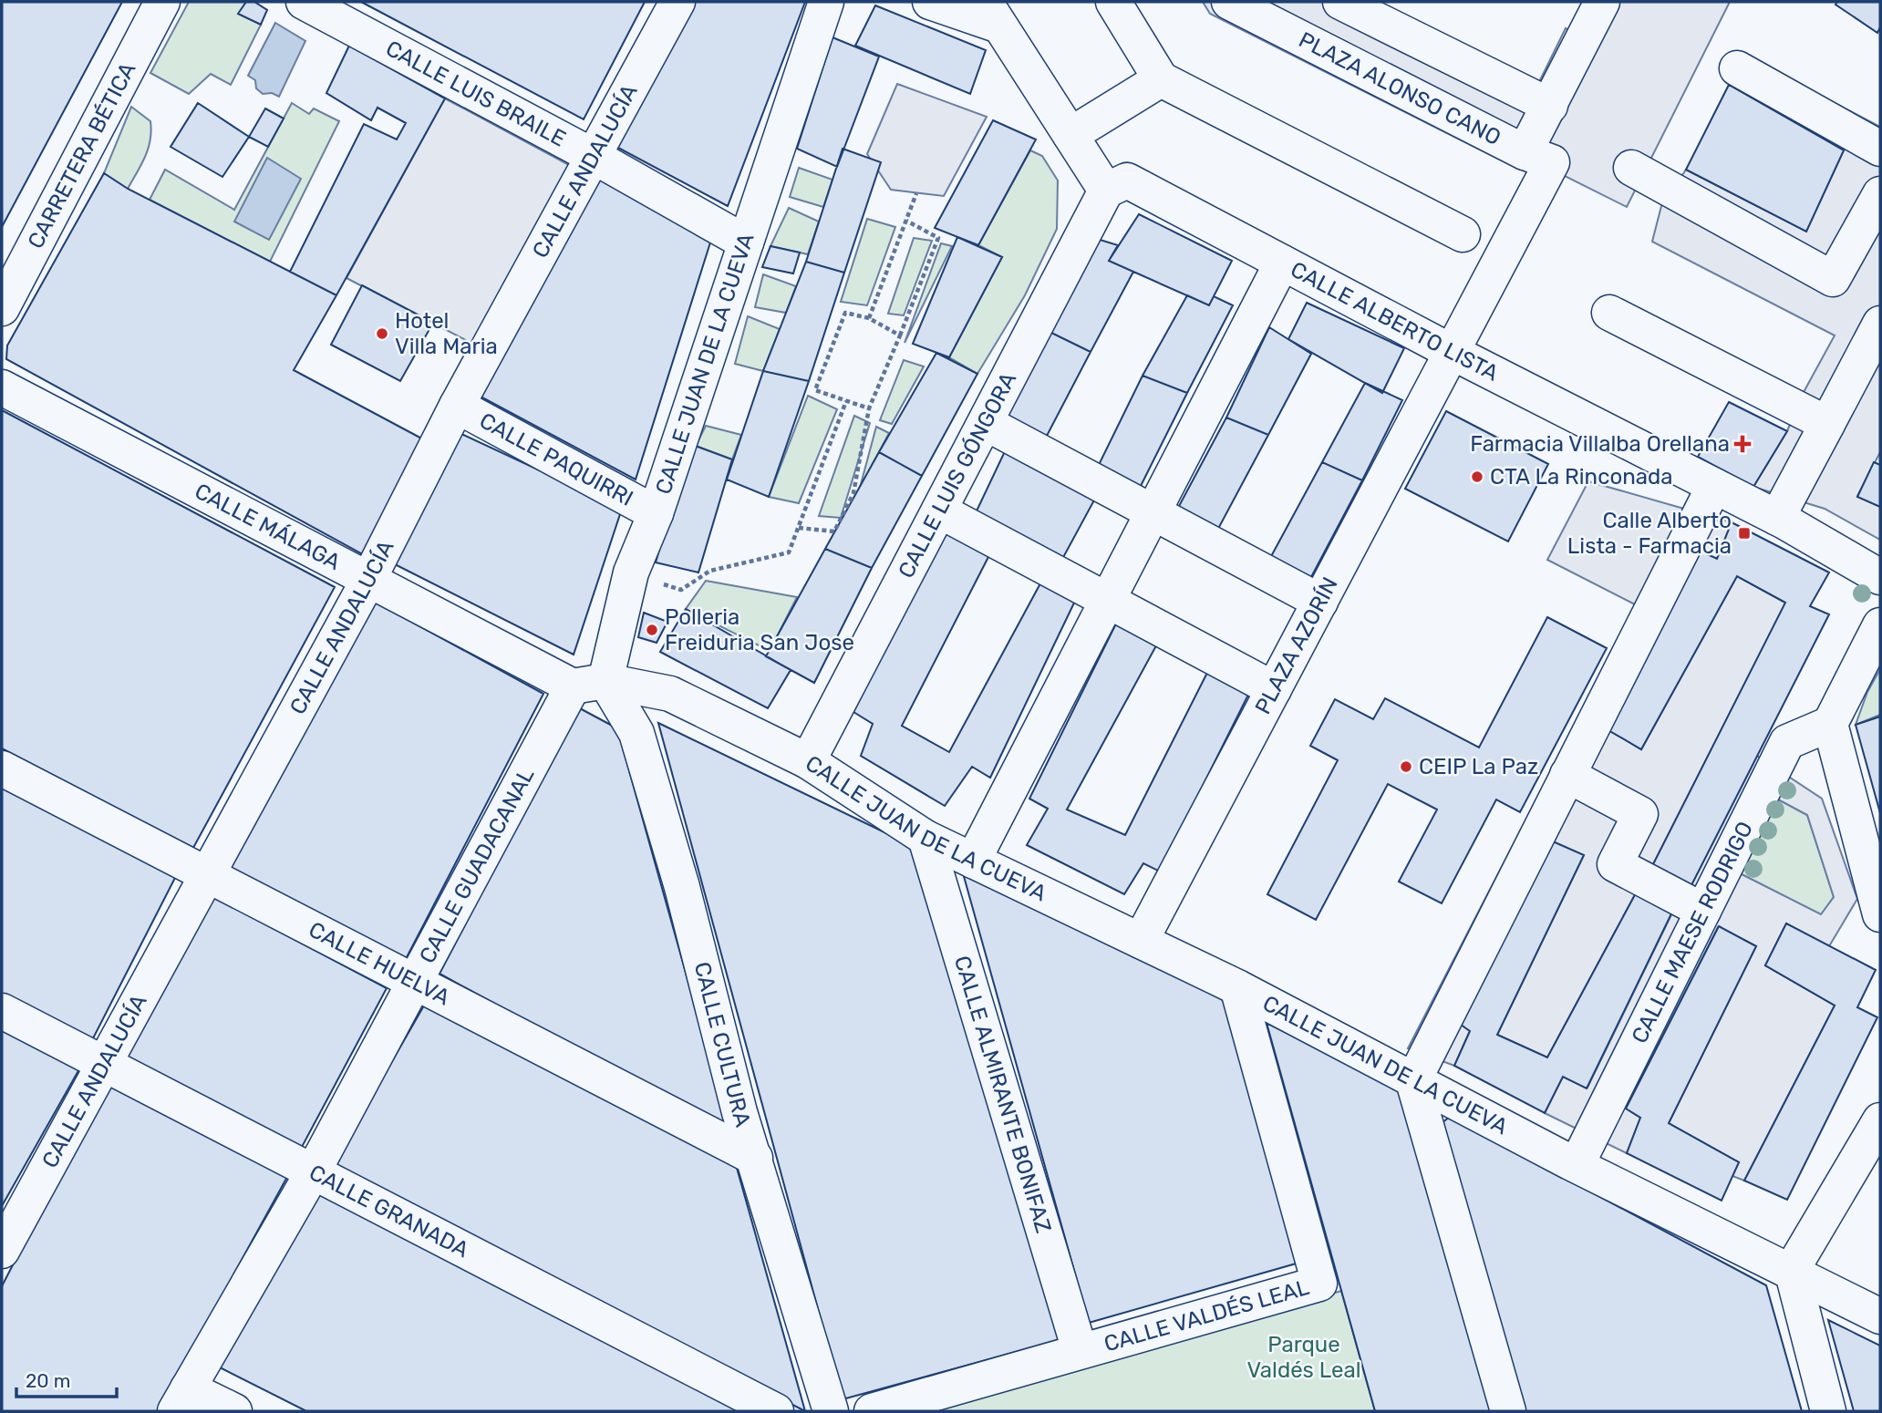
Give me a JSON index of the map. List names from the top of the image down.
{
  "streets": {
    "street": [
      "PLAZA ALONSO CANO",
      "CALLE LUIS BRAILE",
      "CARRETERA BÉTICA",
      "CALLE ANDALUCÍA",
      "CALLE ALBERTO LISTA",
      "CALLE JUAN DE LA CUEVA",
      "CALLE PAQUIRRI",
      "CALLE LUIS GÓNGORA",
      "CALLE MÁLAGA",
      "PLAZA AZORÍN",
      "CALLE GUADACANAL",
      "CALLE MAESE RODRIGO",
      "CALLE HUELVA",
      "CALLE CULTURA",
      "CALLE ALMIRANTE BONIFAZ",
      "CALLE GRANADA",
      "CALLE VALDÉS LEAL"
    ]
  },
  "crossings": [
    ["PLAZA ALONSO CANO", "PLAZA AZORÍN"],
    ["CALLE LUIS BRAILE", "CALLE ANDALUCÍA"],
    ["CALLE LUIS BRAILE", "CALLE JUAN DE LA CUEVA"],
    ["CALLE ANDALUCÍA", "CALLE PAQUIRRI"],
    ["CALLE ANDALUCÍA", "CALLE MÁLAGA"],
    ["CALLE ANDALUCÍA", "CALLE HUELVA"],
    ["CALLE ANDALUCÍA", "CALLE GRANADA"],
    ["CALLE ALBERTO LISTA", "CALLE LUIS GÓNGORA"],
    ["CALLE ALBERTO LISTA", "PLAZA AZORÍN"],
    ["CALLE JUAN DE LA CUEVA", "CALLE PAQUIRRI"],
    ["CALLE JUAN DE LA CUEVA", "CALLE LUIS GÓNGORA"],
    ["CALLE JUAN DE LA CUEVA", "CALLE MÁLAGA"],
    ["CALLE JUAN DE LA CUEVA", "PLAZA AZORÍN"],
    ["CALLE JUAN DE LA CUEVA", "CALLE GUADACANAL"],
    ["CALLE JUAN DE LA CUEVA", "CALLE MAESE RODRIGO"],
    ["CALLE JUAN DE LA CUEVA", "CALLE CULTURA"],
    ["CALLE JUAN DE LA CUEVA", "CALLE ALMIRANTE BONIFAZ"],
    ["CALLE JUAN DE LA CUEVA", "CALLE VALDÉS LEAL"],
    ["CALLE MÁLAGA", "CALLE GUADACANAL"],
    ["CALLE MÁLAGA", "CALLE CULTURA"],
    ["CALLE GUADACANAL", "CALLE HUELVA"],
    ["CALLE GUADACANAL", "CALLE CULTURA"],
    ["CALLE GUADACANAL", "CALLE GRANADA"],
    ["CALLE HUELVA", "CALLE CULTURA"],
    ["CALLE ALMIRANTE BONIFAZ", "CALLE VALDÉS LEAL"]
  ],
  "parks": ["Parque Valdés Leal"],
  "places": {
    "other": [
      "Hotel Villa Maria",
      "CTA La Rinconada",
      "Polleria Freiduria San Jose",
      "CEIP La Paz"
    ],
    "health": ["Farmacia Villalba Orellana"],
    "transit": ["Calle Alberto Lista - Farmacia"]
  },
  "scale_bar": "20 m"
}
